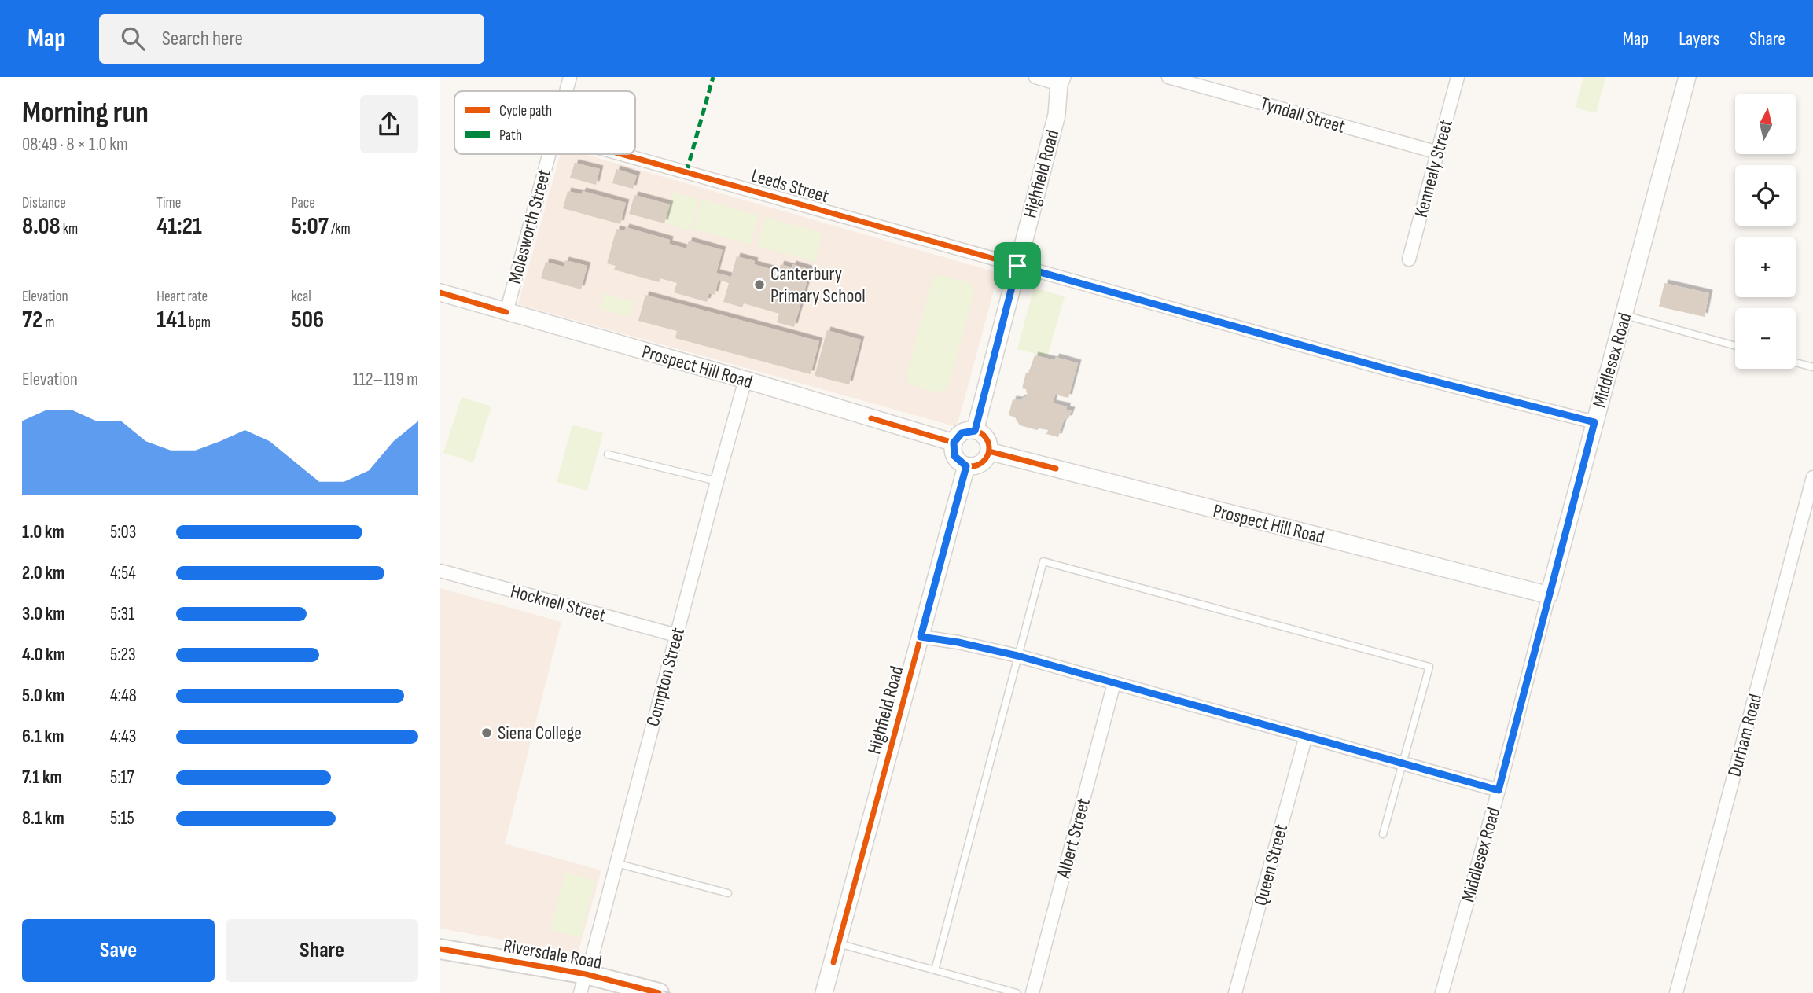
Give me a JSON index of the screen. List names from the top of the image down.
{
  "streets": {
    "main road": ["Riversdale Road"],
    "street": [
      "Tyndall Street",
      "Kennealy Street",
      "Highfield Road",
      "Leeds Street",
      "Molesworth Street",
      "Middlesex Road",
      "Prospect Hill Road",
      "Hocknell Street",
      "Compton Street",
      "Durham Road",
      "Albert Street",
      "Queen Street"
    ]
  },
  "crossings": [
    ["Tyndall Street", "Kennealy Street"],
    ["Highfield Road", "Leeds Street"],
    ["Highfield Road", "Prospect Hill Road"],
    ["Leeds Street", "Middlesex Road"],
    ["Molesworth Street", "Prospect Hill Road"],
    ["Middlesex Road", "Prospect Hill Road"],
    ["Prospect Hill Road", "Compton Street"],
    ["Hocknell Street", "Compton Street"],
    ["Compton Street", "Riversdale Road"]
  ],
  "places": ["Canterbury Primary School", "Siena College"],
  "legend": ["Cycle path", "Path"],
  "north": "top",
  "page": {
    "header": "Map",
    "search": "Search here",
    "nav": ["Map", "Layers", "Share"],
    "heading": ["Morning run", "08:49 · 8 × 1.0 km"],
    "map_buttons": ["+", "−"],
    "stats": [
      ["Distance", "8.08 km"],
      ["Time", "41:21"],
      ["Pace", "5:07 /km"],
      ["Elevation", "72 m"],
      ["Heart rate", "141 bpm"],
      ["kcal", "506"]
    ],
    "chart": ["Elevation", "112–119 m"],
    "list": [
      {
        "name": "1.0 km",
        "note": "5:03"
      },
      {
        "name": "2.0 km",
        "note": "4:54"
      },
      {
        "name": "3.0 km",
        "note": "5:31"
      },
      {
        "name": "4.0 km",
        "note": "5:23"
      },
      {
        "name": "5.0 km",
        "note": "4:48"
      },
      {
        "name": "6.1 km",
        "note": "4:43"
      },
      {
        "name": "7.1 km",
        "note": "5:17"
      },
      {
        "name": "8.1 km",
        "note": "5:15"
      }
    ],
    "buttons": ["Save", "Share"]
  }
}
